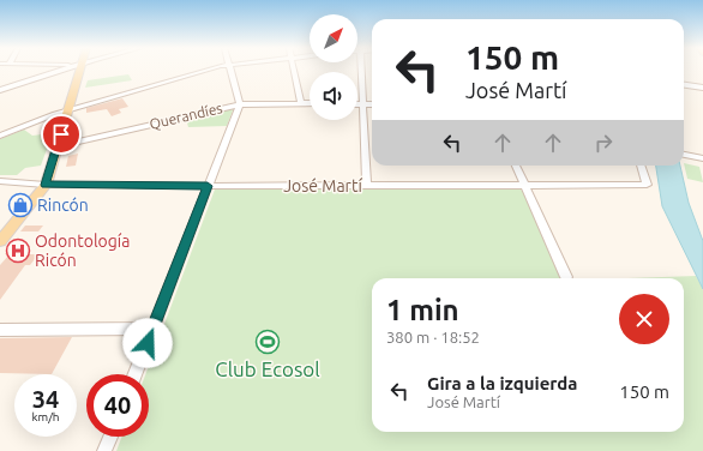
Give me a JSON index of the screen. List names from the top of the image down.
{
  "streets": {
    "street": ["Querandíes", "José Martí"]
  },
  "places": {
    "shop": ["Rincón"],
    "hospital": ["Odontología Ricón"],
    "sports": ["Club Ecosol"]
  },
  "north": "top right",
  "page": {
    "turn": ["150 m", "José Martí"],
    "heading": ["1 min", "380 m · 18:52"],
    "list": [
      {
        "name": "Gira a la izquierda",
        "note": "José Martí",
        "value": "150 m"
      }
    ],
    "speed": "34 km/h",
    "limit": "40"
  }
}
